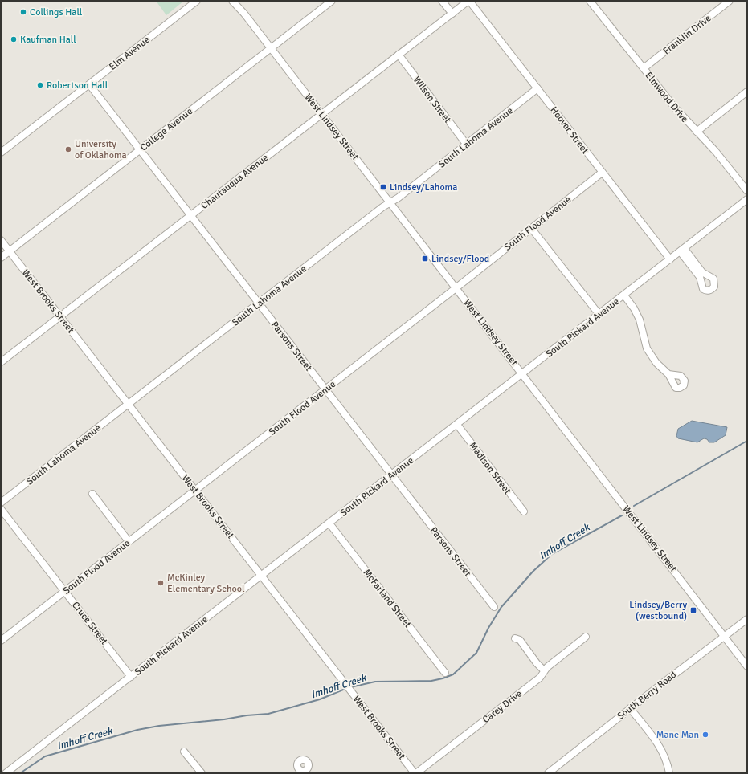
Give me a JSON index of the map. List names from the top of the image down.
{
  "streets": {
    "street": [
      "Franklin Drive",
      "Elm Avenue",
      "Elmwood Drive",
      "Wilson Street",
      "West Lindsey Street",
      "College Avenue",
      "Hoover Street",
      "South Lahoma Avenue",
      "Chautauqua Avenue",
      "South Flood Avenue",
      "West Brooks Street",
      "South Pickard Avenue",
      "Parsons Street",
      "Madison Street",
      "McFarland Street",
      "Cruce Street",
      "South Berry Road",
      "Carey Drive"
    ]
  },
  "crossings": [
    ["Franklin Drive", "Elmwood Drive"],
    ["Elm Avenue", "Parsons Street"],
    ["Wilson Street", "South Lahoma Avenue"],
    ["Wilson Street", "Chautauqua Avenue"],
    ["West Lindsey Street", "College Avenue"],
    ["West Lindsey Street", "South Lahoma Avenue"],
    ["West Lindsey Street", "Chautauqua Avenue"],
    ["West Lindsey Street", "South Flood Avenue"],
    ["West Lindsey Street", "South Pickard Avenue"],
    ["West Lindsey Street", "South Berry Road"],
    ["College Avenue", "West Brooks Street"],
    ["College Avenue", "Parsons Street"],
    ["Hoover Street", "South Lahoma Avenue"],
    ["Hoover Street", "Chautauqua Avenue"],
    ["Hoover Street", "South Flood Avenue"],
    ["Hoover Street", "South Pickard Avenue"],
    ["South Lahoma Avenue", "West Brooks Street"],
    ["South Lahoma Avenue", "Parsons Street"],
    ["Chautauqua Avenue", "West Brooks Street"],
    ["Chautauqua Avenue", "Parsons Street"],
    ["South Flood Avenue", "West Brooks Street"],
    ["South Flood Avenue", "Parsons Street"],
    ["South Flood Avenue", "Cruce Street"],
    ["West Brooks Street", "South Pickard Avenue"],
    ["West Brooks Street", "Carey Drive"],
    ["South Pickard Avenue", "Parsons Street"],
    ["South Pickard Avenue", "Madison Street"],
    ["South Pickard Avenue", "McFarland Street"],
    ["South Pickard Avenue", "Cruce Street"]
  ],
  "water": ["Imhoff Creek"],
  "places": {
    "other": [
      "Collings Hall",
      "Kaufman Hall",
      "Robertson Hall",
      "University of Oklahoma",
      "McKinley Elementary School",
      "Mane Man"
    ],
    "transit": ["Lindsey/Lahoma", "Lindsey/Flood", "Lindsey/Berry (westbound)"]
  }
}
